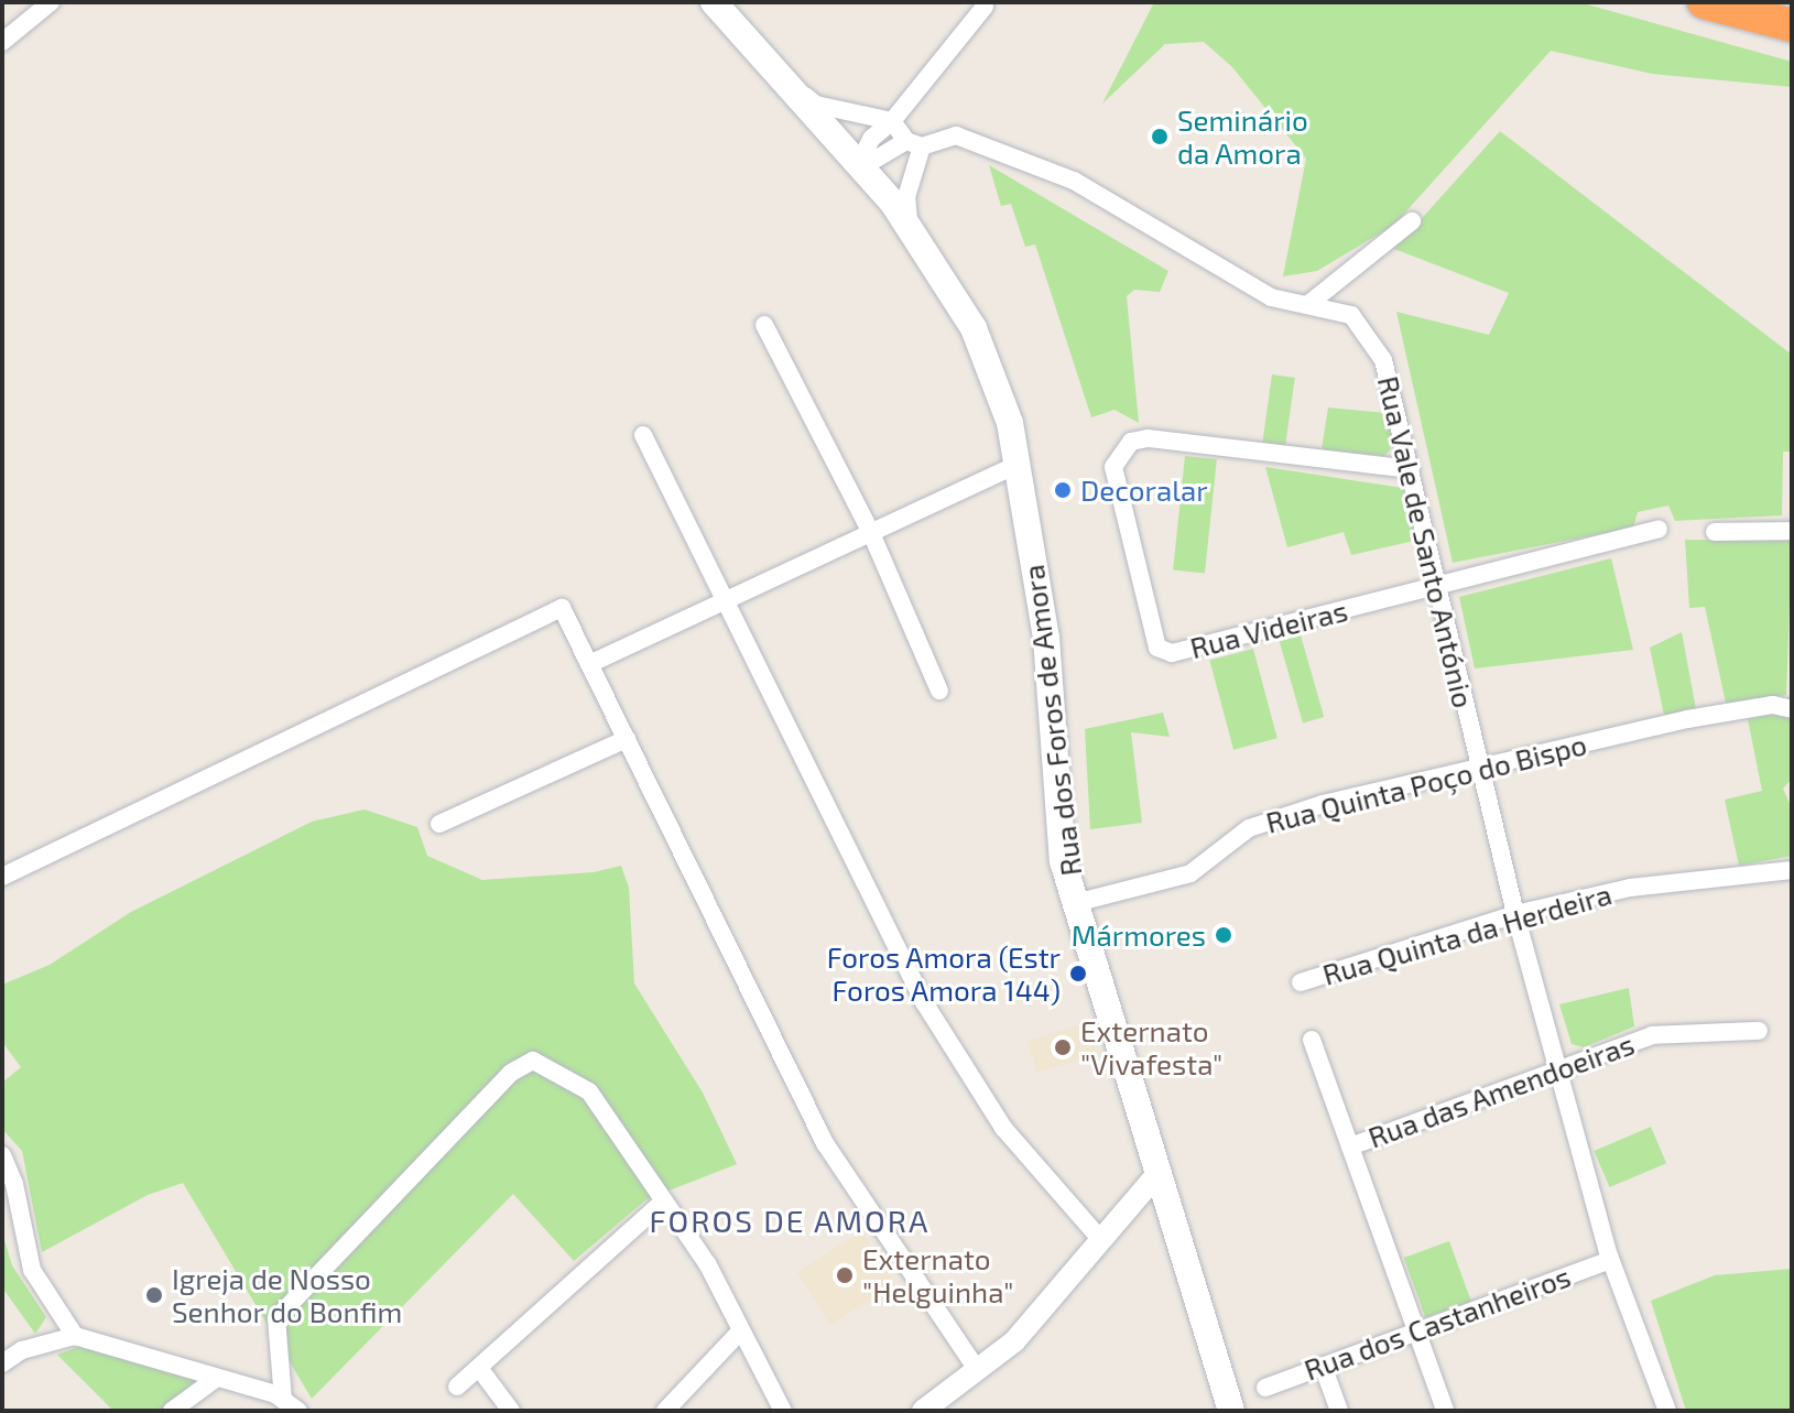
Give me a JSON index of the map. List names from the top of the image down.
{
  "streets": {
    "main road": ["Rua dos Foros de Amora"],
    "street": [
      "Rua Vale de Santo António",
      "Rua Videiras",
      "Rua Quinta Poço do Bispo",
      "Rua Quinta da Herdeira",
      "Rua das Amendoeiras",
      "Rua dos Castanheiros"
    ]
  },
  "crossings": [
    ["Rua Vale de Santo António", "Rua Videiras"],
    ["Rua Vale de Santo António", "Rua dos Foros de Amora"],
    ["Rua Vale de Santo António", "Rua Quinta Poço do Bispo"],
    ["Rua Vale de Santo António", "Rua Quinta da Herdeira"],
    ["Rua Vale de Santo António", "Rua das Amendoeiras"],
    ["Rua Vale de Santo António", "Rua dos Castanheiros"],
    ["Rua dos Foros de Amora", "Rua Quinta Poço do Bispo"]
  ],
  "districts": ["FOROS DE AMORA"],
  "places": [
    "Seminário da Amora",
    "Decoralar",
    "Mármores",
    "Foros Amora (Estr Foros Amora 144)",
    "Externato \"Vivafesta\"",
    "Externato \"Helguinha\"",
    "Igreja de Nosso Senhor do Bonfim"
  ]
}
